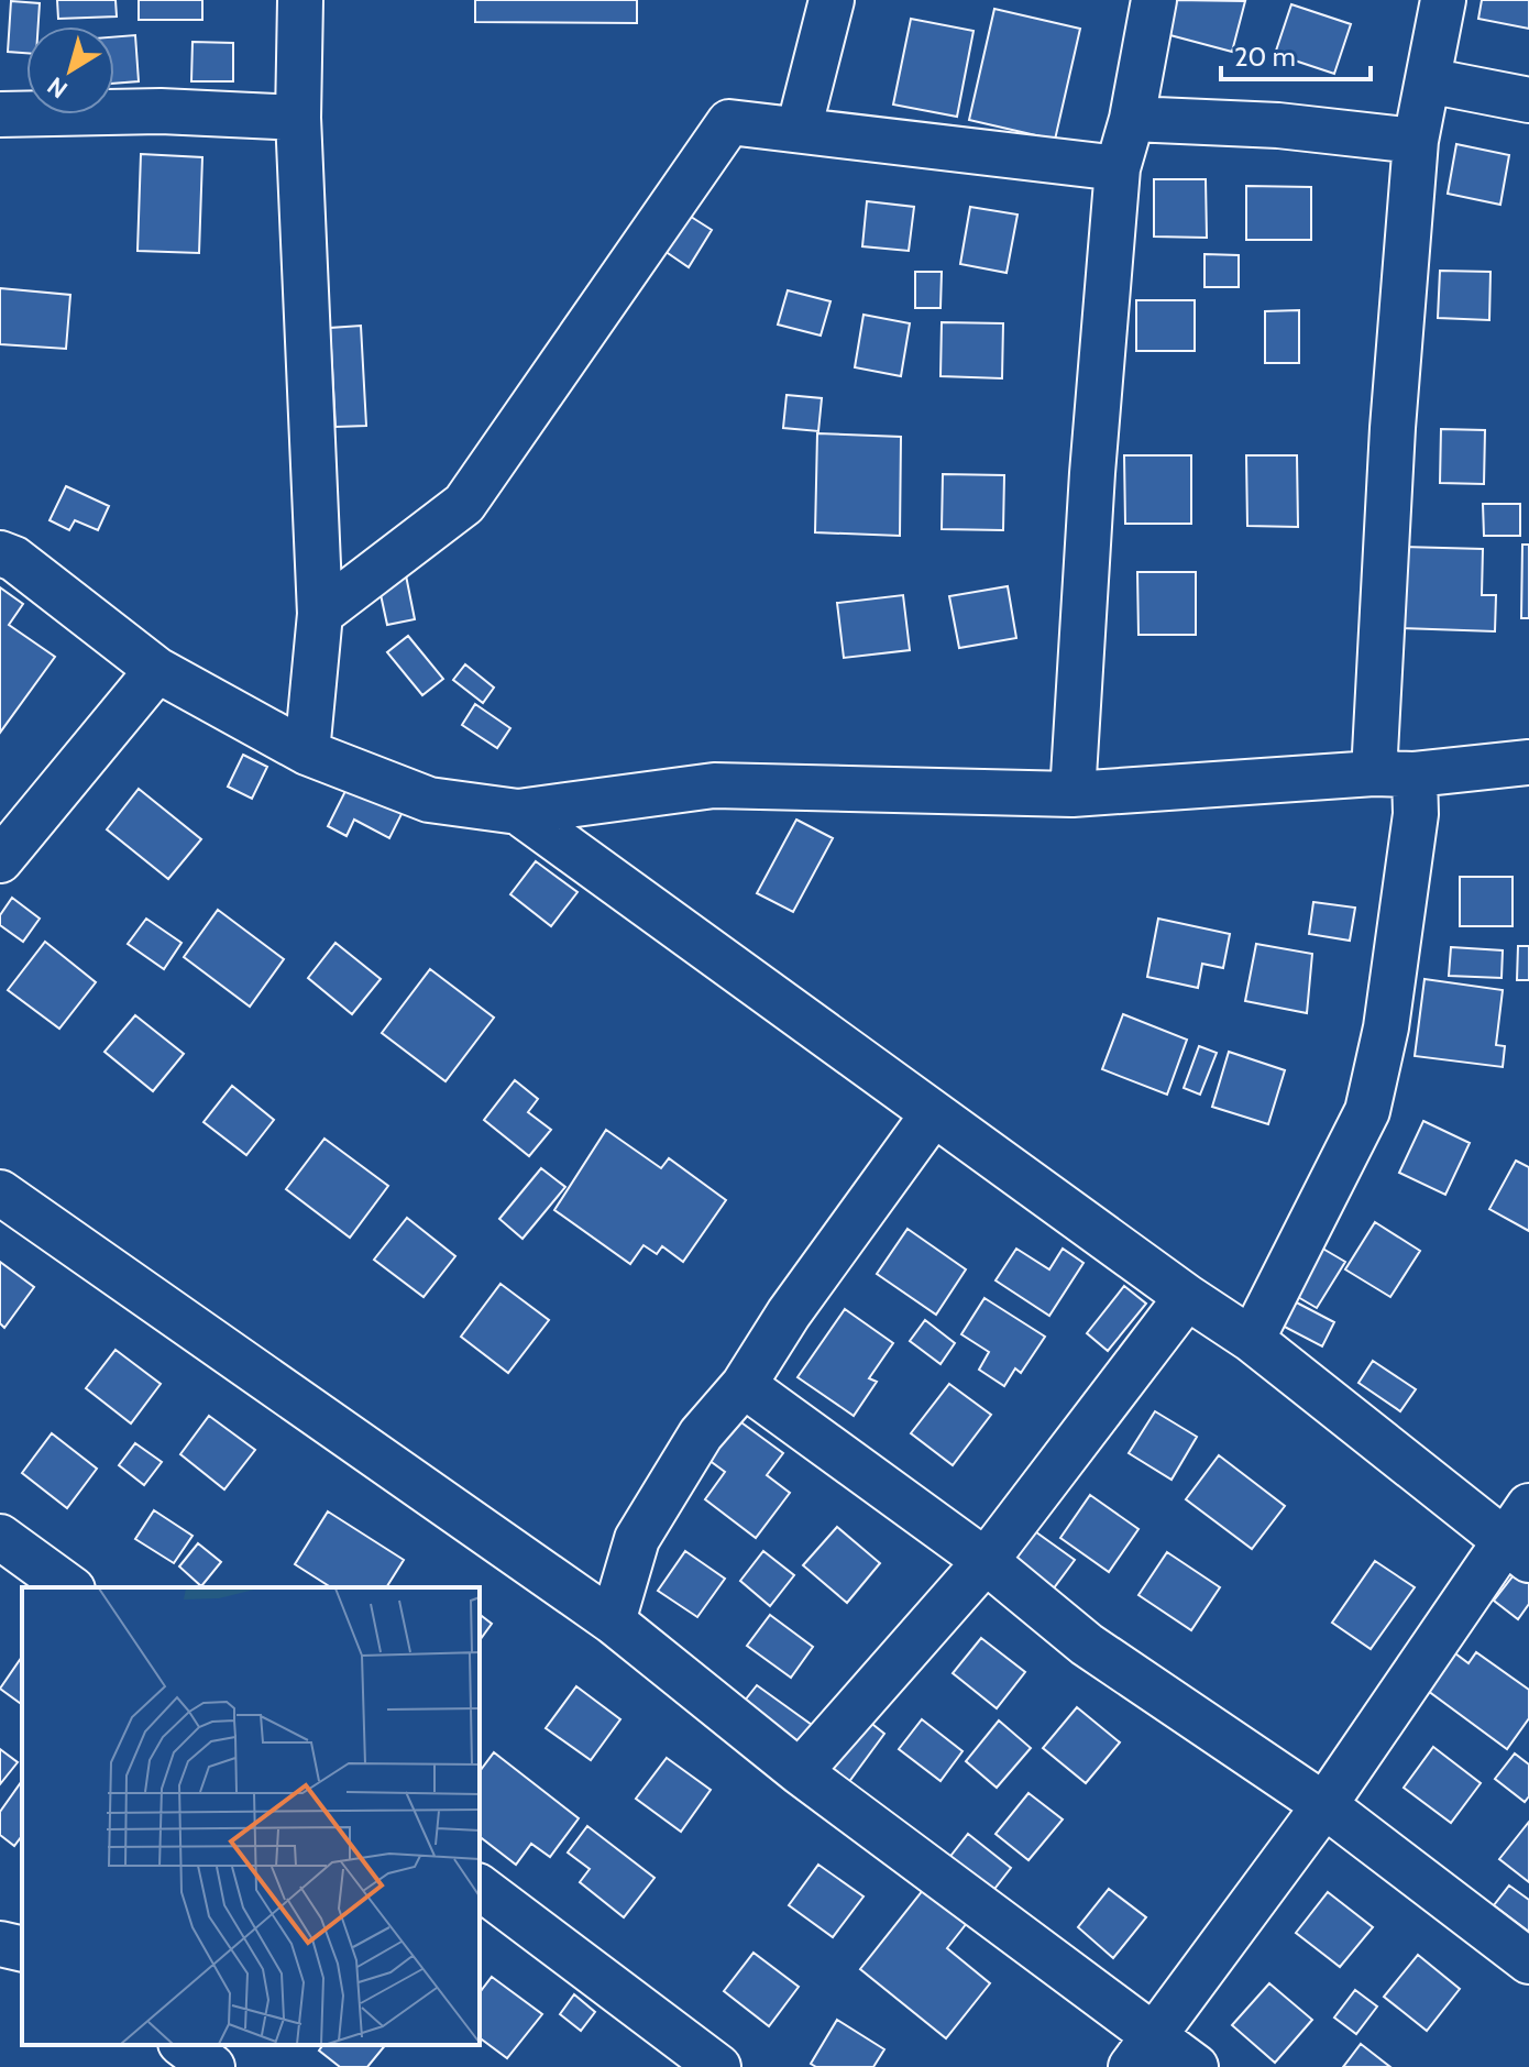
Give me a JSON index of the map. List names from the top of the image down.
{
  "scale_bar": "20 m",
  "north": "bottom left"
}
